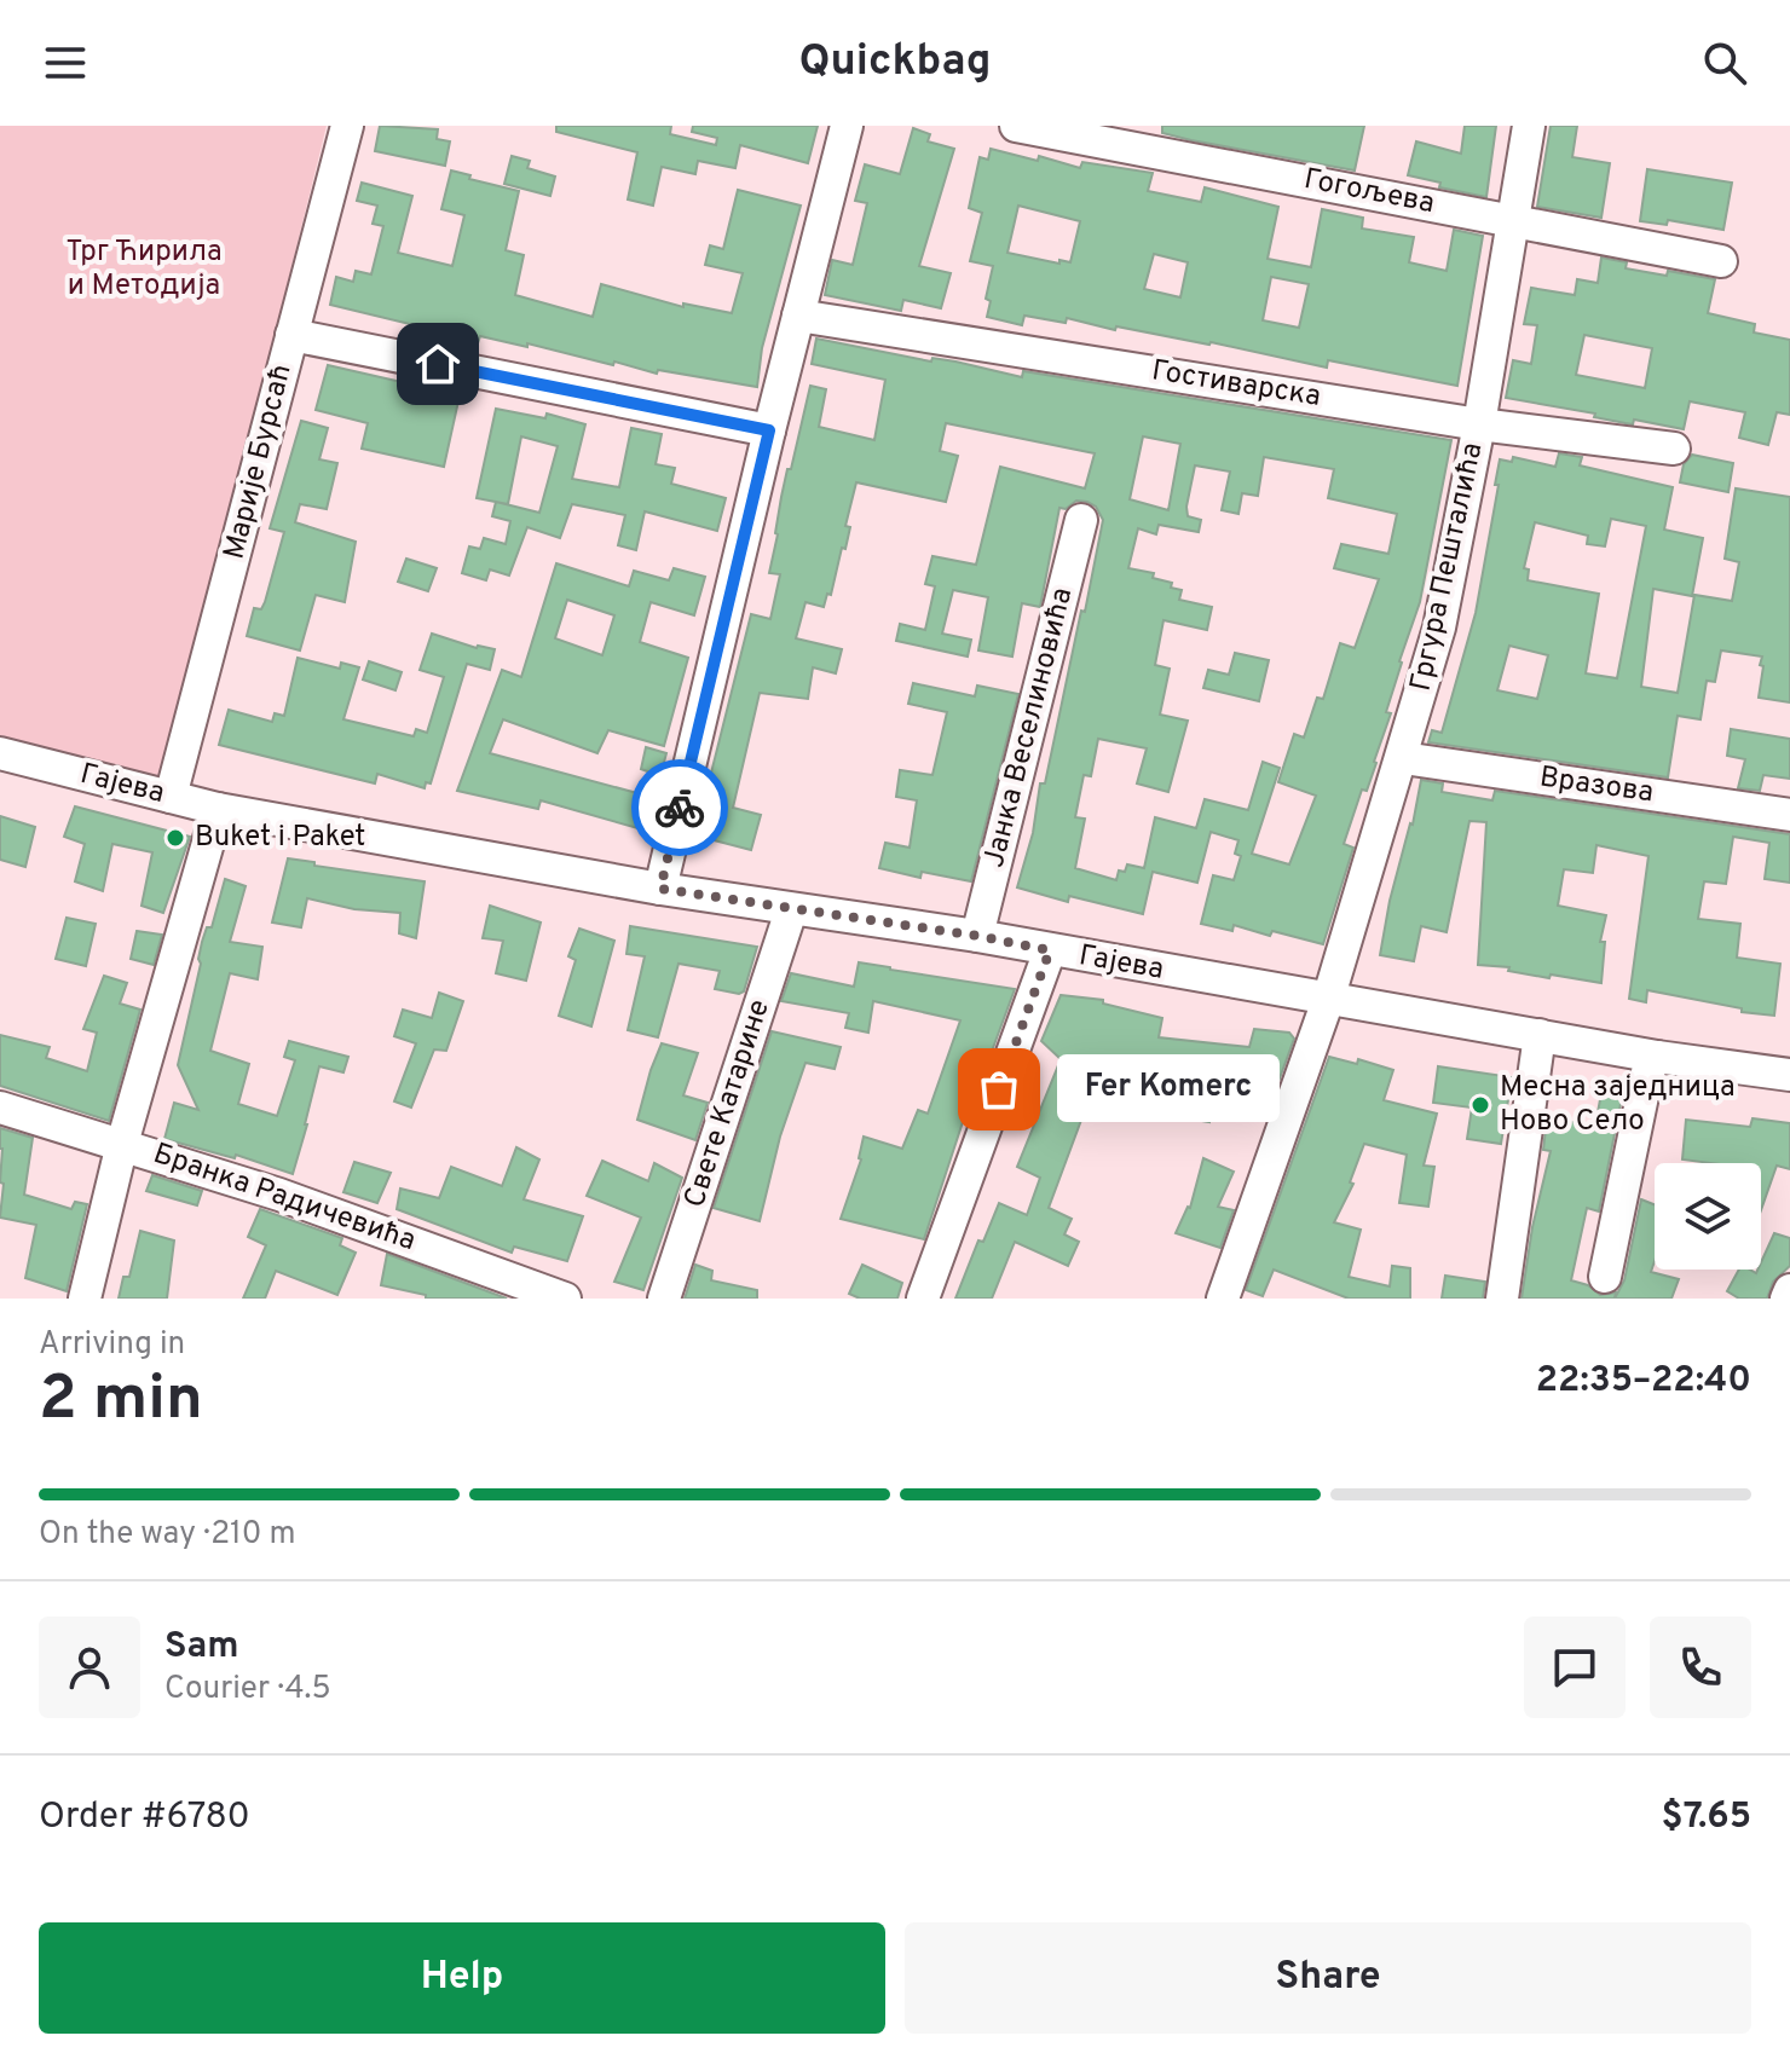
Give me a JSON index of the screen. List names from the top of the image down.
{
  "streets": {
    "street": [
      "Гогољева",
      "Гостиварска",
      "Марије Бурсаћ",
      "Гргура Пешталића",
      "Јанка Веселиновића",
      "Гајева",
      "Вразова",
      "Свете Катарине",
      "Бранка Радичевића"
    ]
  },
  "crossings": [
    ["Гогољева", "Гргура Пешталића"],
    ["Гостиварска", "Гргура Пешталића"],
    ["Марије Бурсаћ", "Гајева"],
    ["Гргура Пешталића", "Гајева"],
    ["Гргура Пешталића", "Вразова"],
    ["Јанка Веселиновића", "Гајева"],
    ["Гајева", "Свете Катарине"]
  ],
  "parks": ["Трг Ћирила и Методија"],
  "places": ["Buket i Paket", "Fer Komerc", "Месна заједница Ново Село"],
  "page": {
    "header": "Quickbag",
    "bubble": "Fer Komerc",
    "heading": ["2 min", "Arriving in", "22:35–22:40"],
    "panel": [
      "Sam",
      "Courier · 4.5",
      "Order #6780",
      "$7.65"
    ],
    "bar": "On the way · 210 m",
    "buttons": ["Help", "Share"]
  }
}
